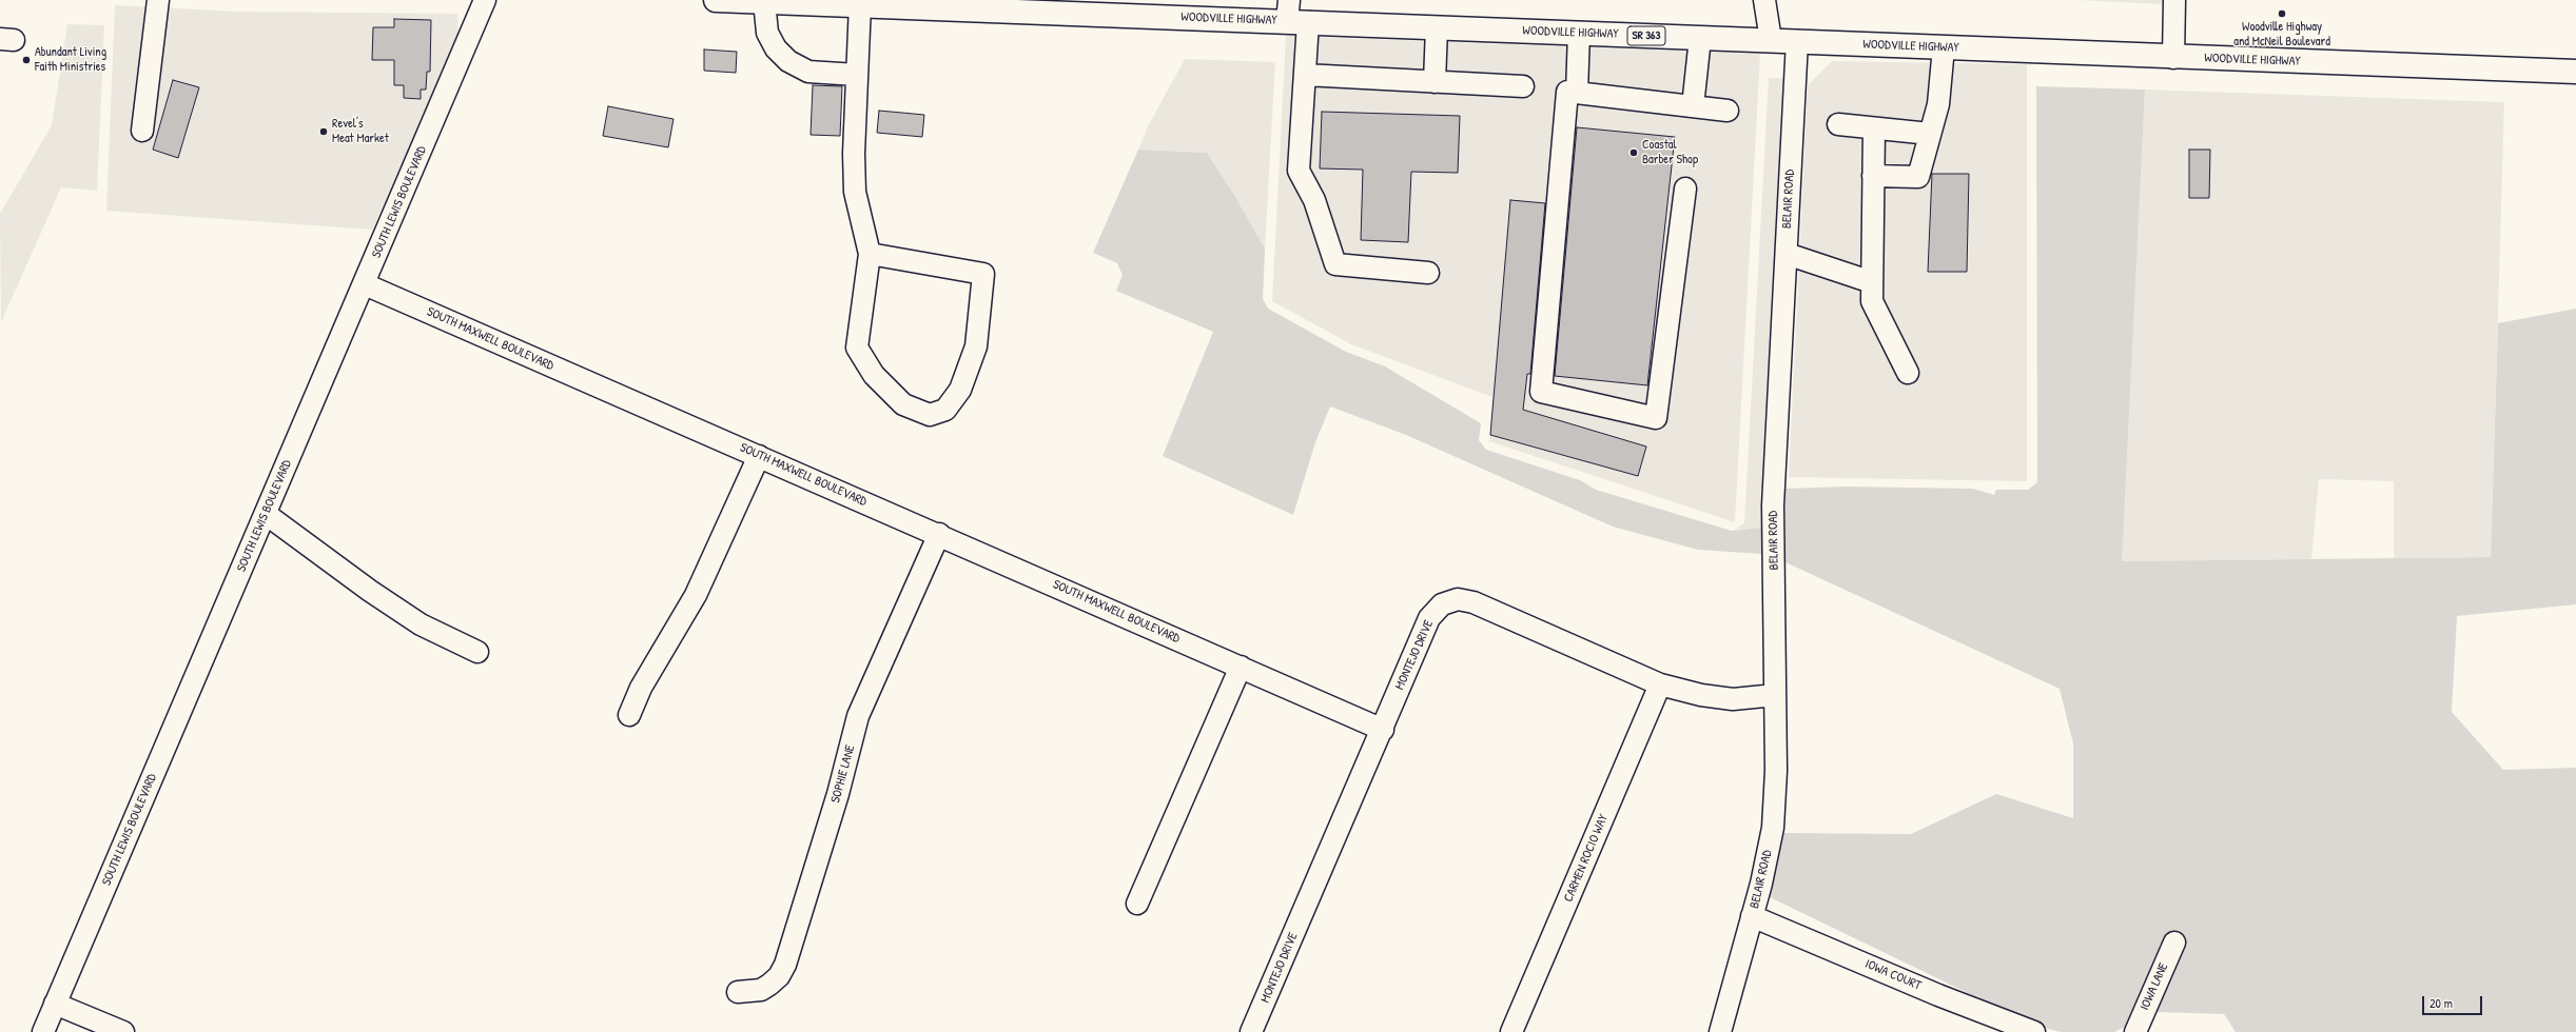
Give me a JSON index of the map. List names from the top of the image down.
{
  "streets": {
    "main road": ["WOODVILLE HIGHWAY", "SR 363"],
    "street": [
      "BELAIR ROAD",
      "SOUTH LEWIS BOULEVARD",
      "SOUTH MAXWELL BOULEVARD",
      "MONTEJO DRIVE",
      "SOPHIE LANE",
      "CARMEN ROCIO WAY",
      "IOWA COURT",
      "IOWA LANE"
    ]
  },
  "crossings": [
    ["WOODVILLE HIGHWAY", "BELAIR ROAD"],
    ["BELAIR ROAD", "MONTEJO DRIVE"],
    ["BELAIR ROAD", "IOWA COURT"],
    ["SOUTH LEWIS BOULEVARD", "SOUTH MAXWELL BOULEVARD"],
    ["SOUTH MAXWELL BOULEVARD", "MONTEJO DRIVE"],
    ["SOUTH MAXWELL BOULEVARD", "SOPHIE LANE"],
    ["MONTEJO DRIVE", "CARMEN ROCIO WAY"]
  ],
  "places": [
    "Woodville Highway and McNeil Boulevard",
    "Abundant Living Faith Ministries",
    "Revel's Meat Market",
    "Coastal Barber Shop"
  ],
  "scale_bar": "20 m"
}
